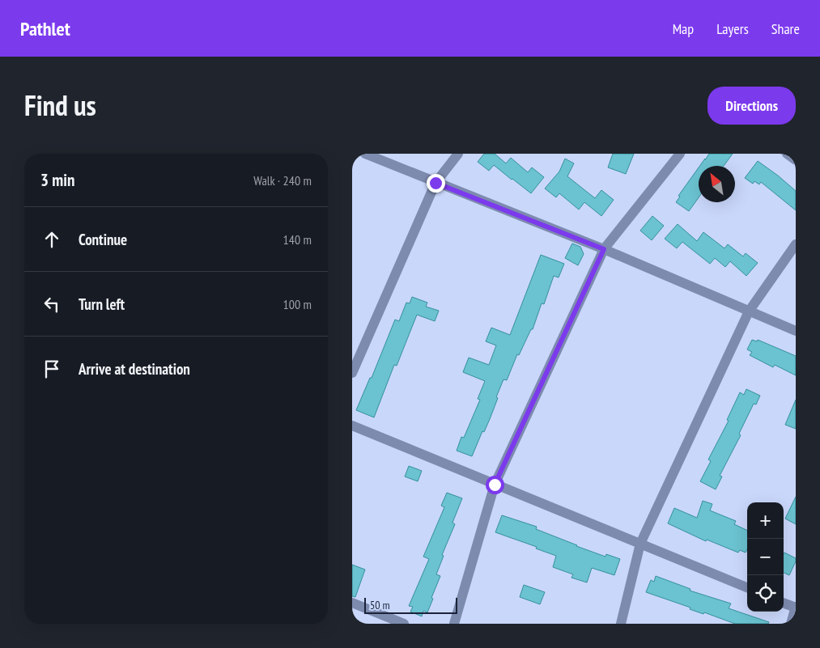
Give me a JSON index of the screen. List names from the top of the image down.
{
  "scale_bar": "50 m",
  "north": "top left",
  "page": {
    "header": "Pathlet",
    "nav": ["Map", "Layers", "Share"],
    "title": "Find us",
    "buttons": "Directions",
    "heading": ["3 min", "Walk · 240 m"],
    "list": [
      ["Continue", "140 m"],
      ["Turn left", "100 m"],
      "Arrive at destination"
    ],
    "map_buttons": ["+", "−"],
    "scale": "50 m"
  }
}
